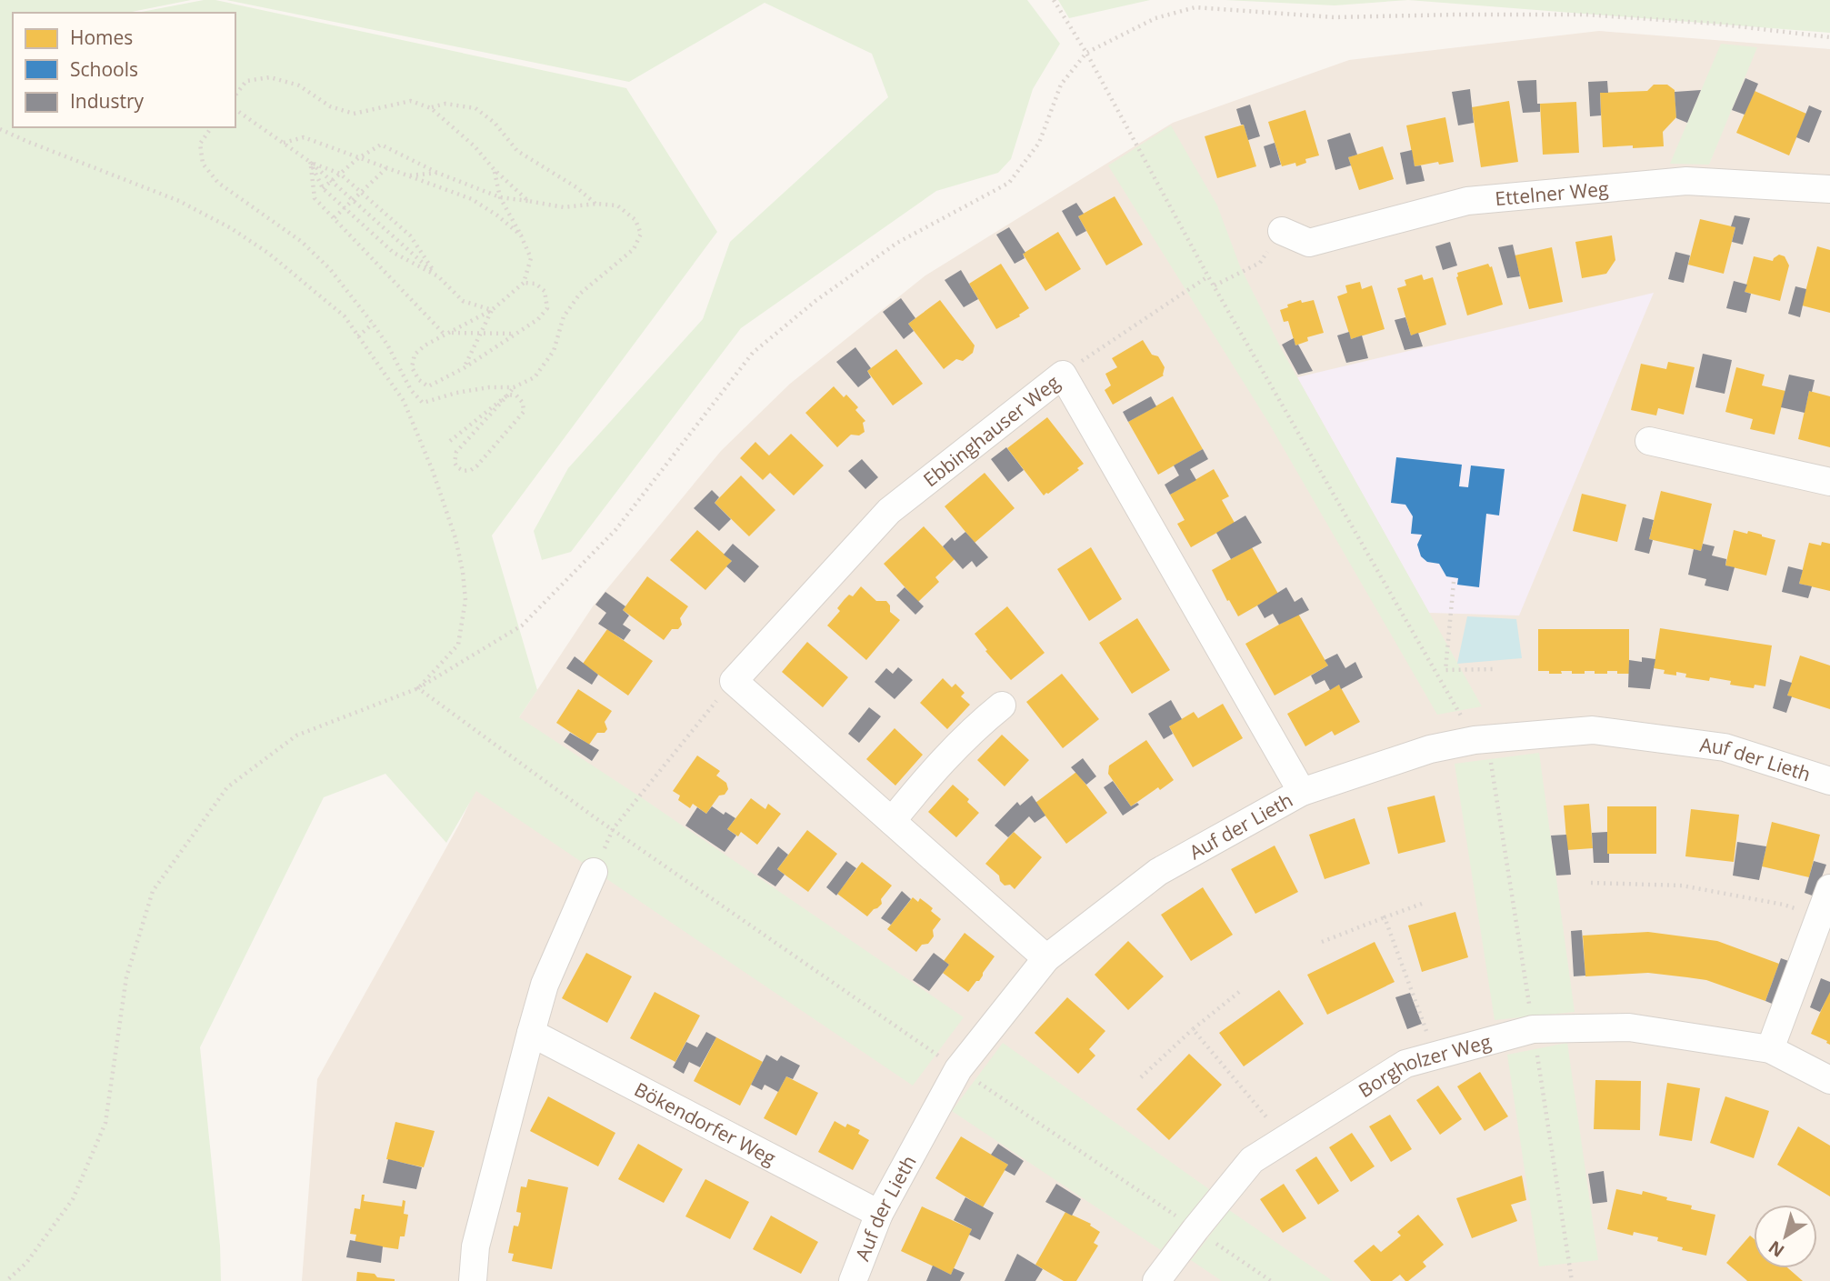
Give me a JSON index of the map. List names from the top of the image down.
{
  "streets": {
    "street": [
      "Ettelner Weg",
      "Ebbinghauser Weg",
      "Auf der Lieth",
      "Borgholzer Weg",
      "Bökendorfer Weg"
    ]
  },
  "crossings": [
    ["Ebbinghauser Weg", "Auf der Lieth"],
    ["Auf der Lieth", "Bökendorfer Weg"]
  ],
  "legend": ["Homes", "Schools", "Industry"],
  "north": "bottom left"
}
